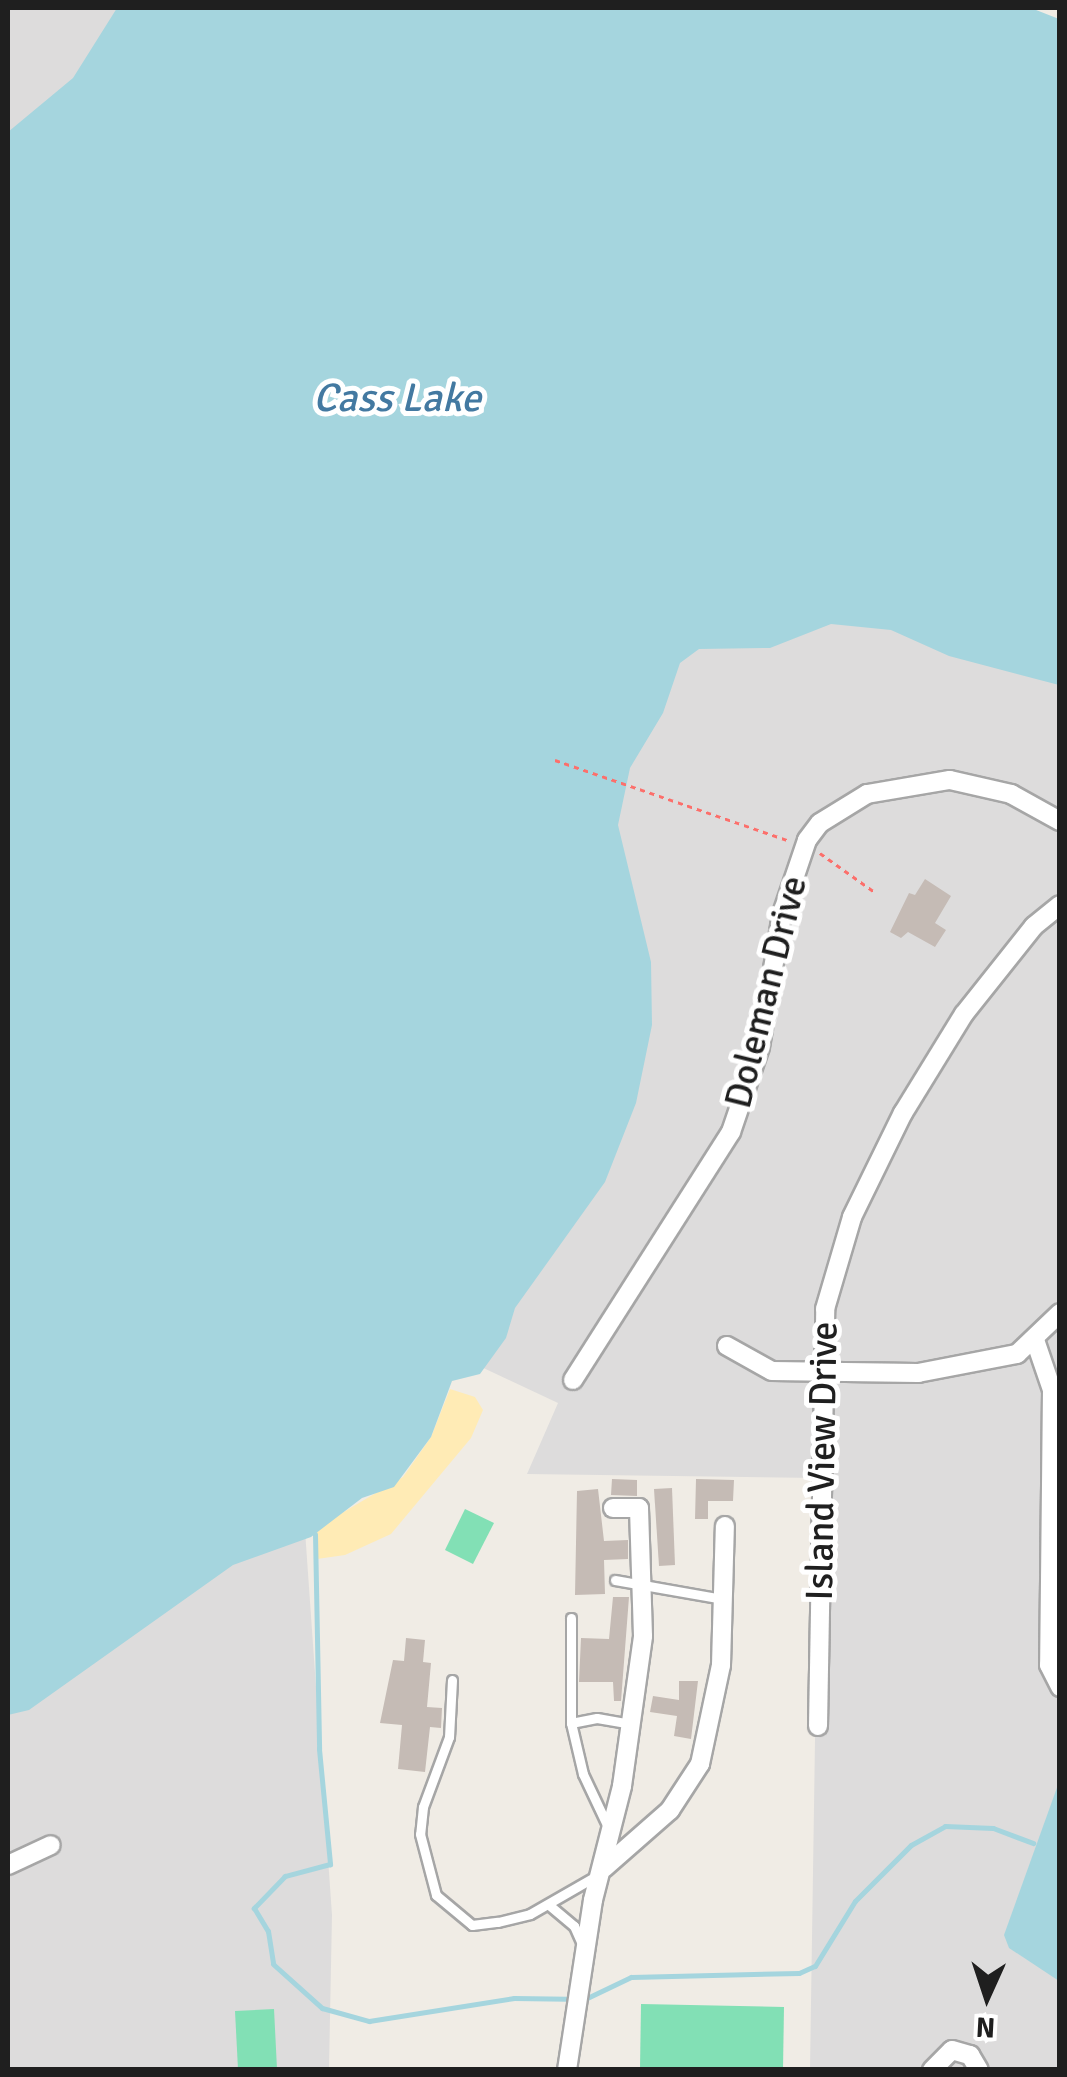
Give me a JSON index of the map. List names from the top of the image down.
{
  "streets": {
    "street": ["Doleman Drive", "Island View Drive"]
  },
  "water": ["Cass Lake"],
  "north": "bottom"
}
